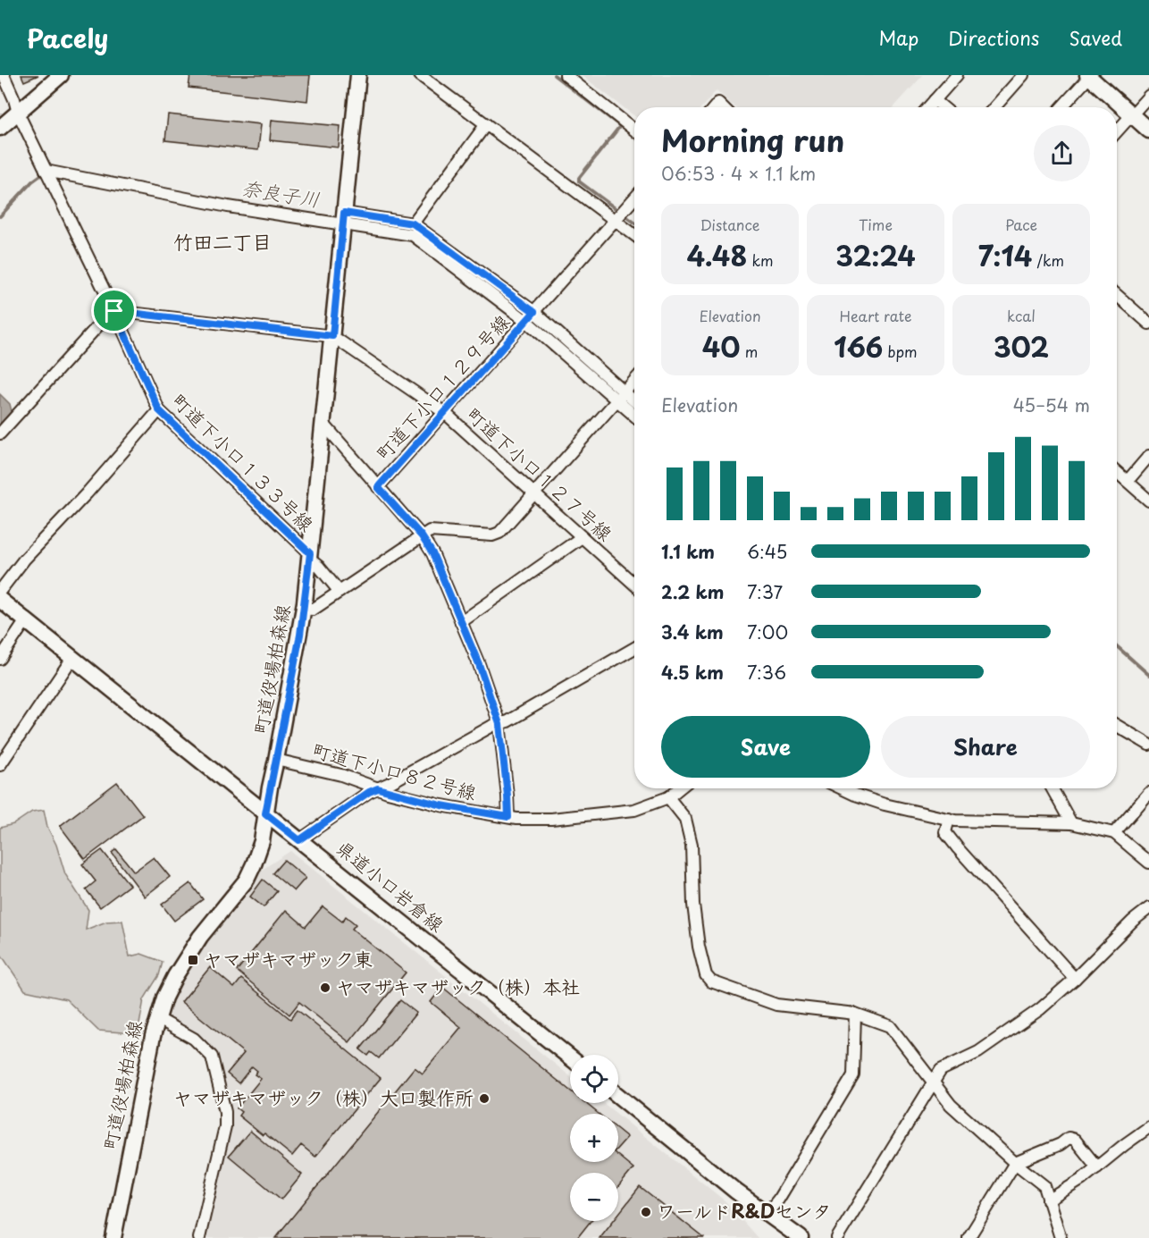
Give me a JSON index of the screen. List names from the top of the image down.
{
  "streets": {
    "street": [
      "町道下小口１２９号線",
      "町道下小口１３３号線",
      "町道下小口１２７号線",
      "町道役場柏森線",
      "町道下小口８２号線",
      "県道小口岩倉線"
    ]
  },
  "crossings": [
    ["町道下小口１２９号線", "町道下小口１２７号線"],
    ["町道下小口１３３号線", "町道下小口１２７号線"],
    ["町道下小口１３３号線", "町道役場柏森線"],
    ["町道下小口１２７号線", "町道役場柏森線"],
    ["町道役場柏森線", "町道下小口８２号線"],
    ["町道役場柏森線", "県道小口岩倉線"]
  ],
  "districts": ["竹田二丁目"],
  "water": ["奈良子川"],
  "places": {
    "transit": ["ヤマザキマザック東"],
    "other": ["ヤマザキマザック（株）本社", "ヤマザキマザック（株）大口製作所", "ワールドR&Dセンタ"]
  },
  "page": {
    "header": "Pacely",
    "nav": ["Map", "Directions", "Saved"],
    "heading": ["Morning run", "06:53 · 4 × 1.1 km"],
    "stats": [
      ["Distance", "4.48 km"],
      ["Time", "32:24"],
      ["Pace", "7:14 /km"],
      ["Elevation", "40 m"],
      ["Heart rate", "166 bpm"],
      ["kcal", "302"]
    ],
    "chart": ["Elevation", "45–54 m"],
    "list": [
      {
        "name": "1.1 km",
        "note": "6:45"
      },
      {
        "name": "2.2 km",
        "note": "7:37"
      },
      {
        "name": "3.4 km",
        "note": "7:00"
      },
      {
        "name": "4.5 km",
        "note": "7:36"
      }
    ],
    "buttons": ["Save", "Share"],
    "map_buttons": ["+", "−"]
  }
}
